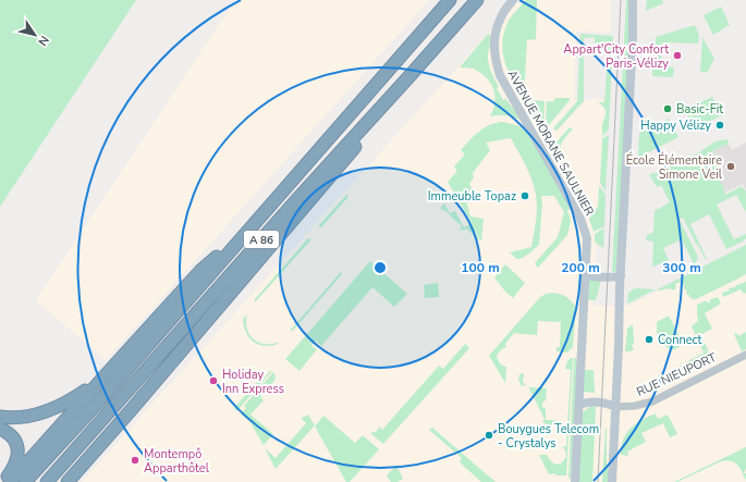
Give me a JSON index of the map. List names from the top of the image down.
{
  "streets": {
    "highway": ["A 86"],
    "main road": ["AVENUE MORANE SAULNIER"],
    "street": ["RUE NIEUPORT"]
  },
  "places": [
    "Appart'City Confort Paris-Vélizy",
    "Basic-Fit",
    "Happy Vélizy",
    "École Élémentaire Simone Veil",
    "Immeuble Topaz",
    "Connect",
    "Holiday Inn Express",
    "Bouygues Telecom - Crystalys",
    "Montempô Apparthôtel"
  ],
  "north": "bottom right",
  "rings": ["100 m", "200 m", "300 m"]
}
